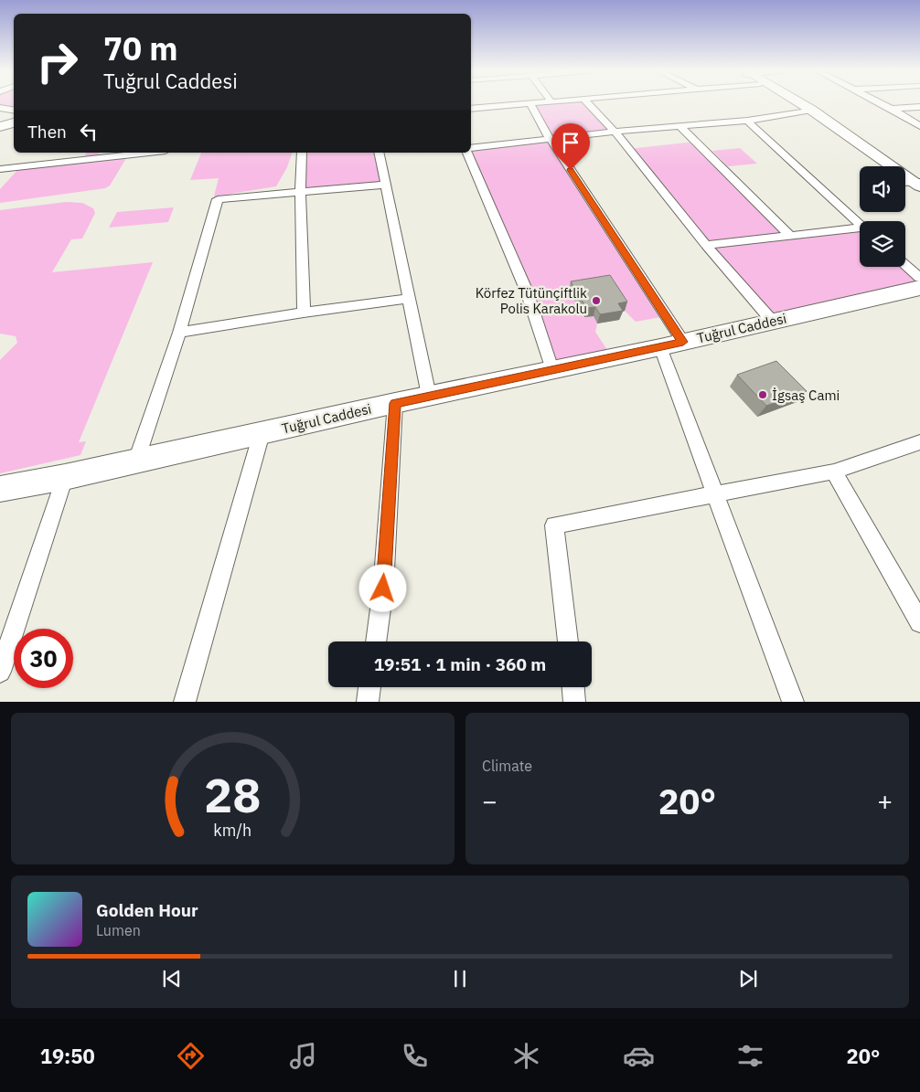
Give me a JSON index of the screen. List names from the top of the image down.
{
  "streets": {
    "main road": ["Tuğrul Caddesi"]
  },
  "places": ["Körfez Tütünçiftlik Polis Karakolu", "İgsaş Cami"],
  "page": {
    "turn": ["70 m", "Tuğrul Caddesi"],
    "then": "Then",
    "limit": "30",
    "trip": "19:51 · 1 min · 360 m",
    "tile": "Climate",
    "heat": ["−", "20°", "+"],
    "song": ["Golden Hour", "Lumen"],
    "tabs": ["19:50", "20°"],
    "gauge": ["28", "km/h"]
  }
}
